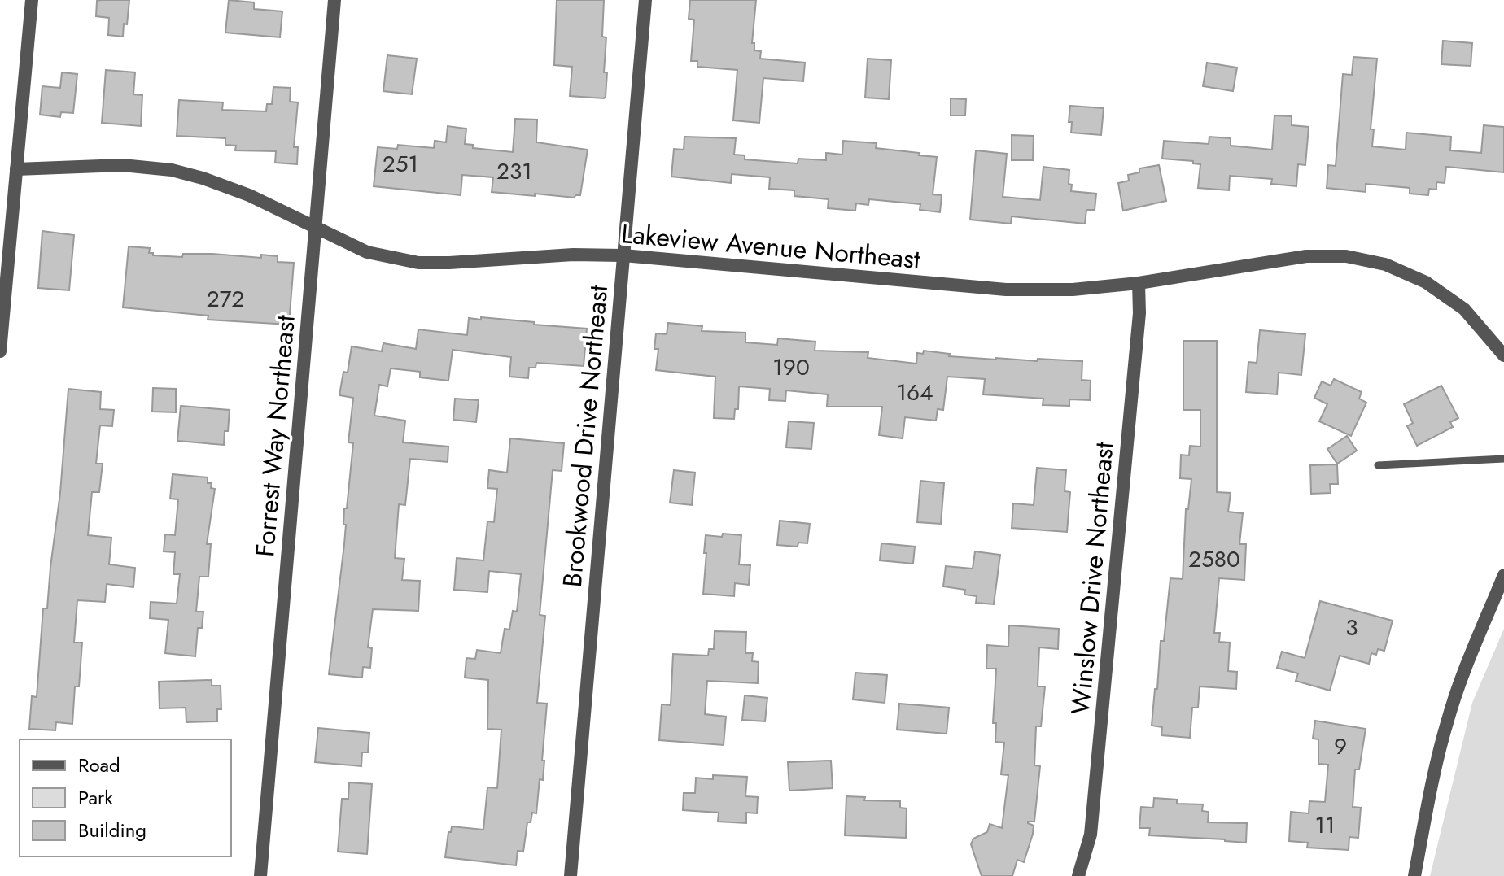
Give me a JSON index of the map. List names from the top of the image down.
{
  "streets": {
    "street": [
      "Lakeview Avenue Northeast",
      "Forrest Way Northeast",
      "Brookwood Drive Northeast",
      "Winslow Drive Northeast"
    ]
  },
  "crossings": [
    ["Lakeview Avenue Northeast", "Forrest Way Northeast"],
    ["Lakeview Avenue Northeast", "Brookwood Drive Northeast"],
    ["Lakeview Avenue Northeast", "Winslow Drive Northeast"]
  ],
  "house_numbers": [
    "251",
    "231",
    "272",
    "190",
    "164",
    "2580",
    "3",
    "9",
    "11"
  ],
  "legend": ["Road", "Park", "Building"]
}
